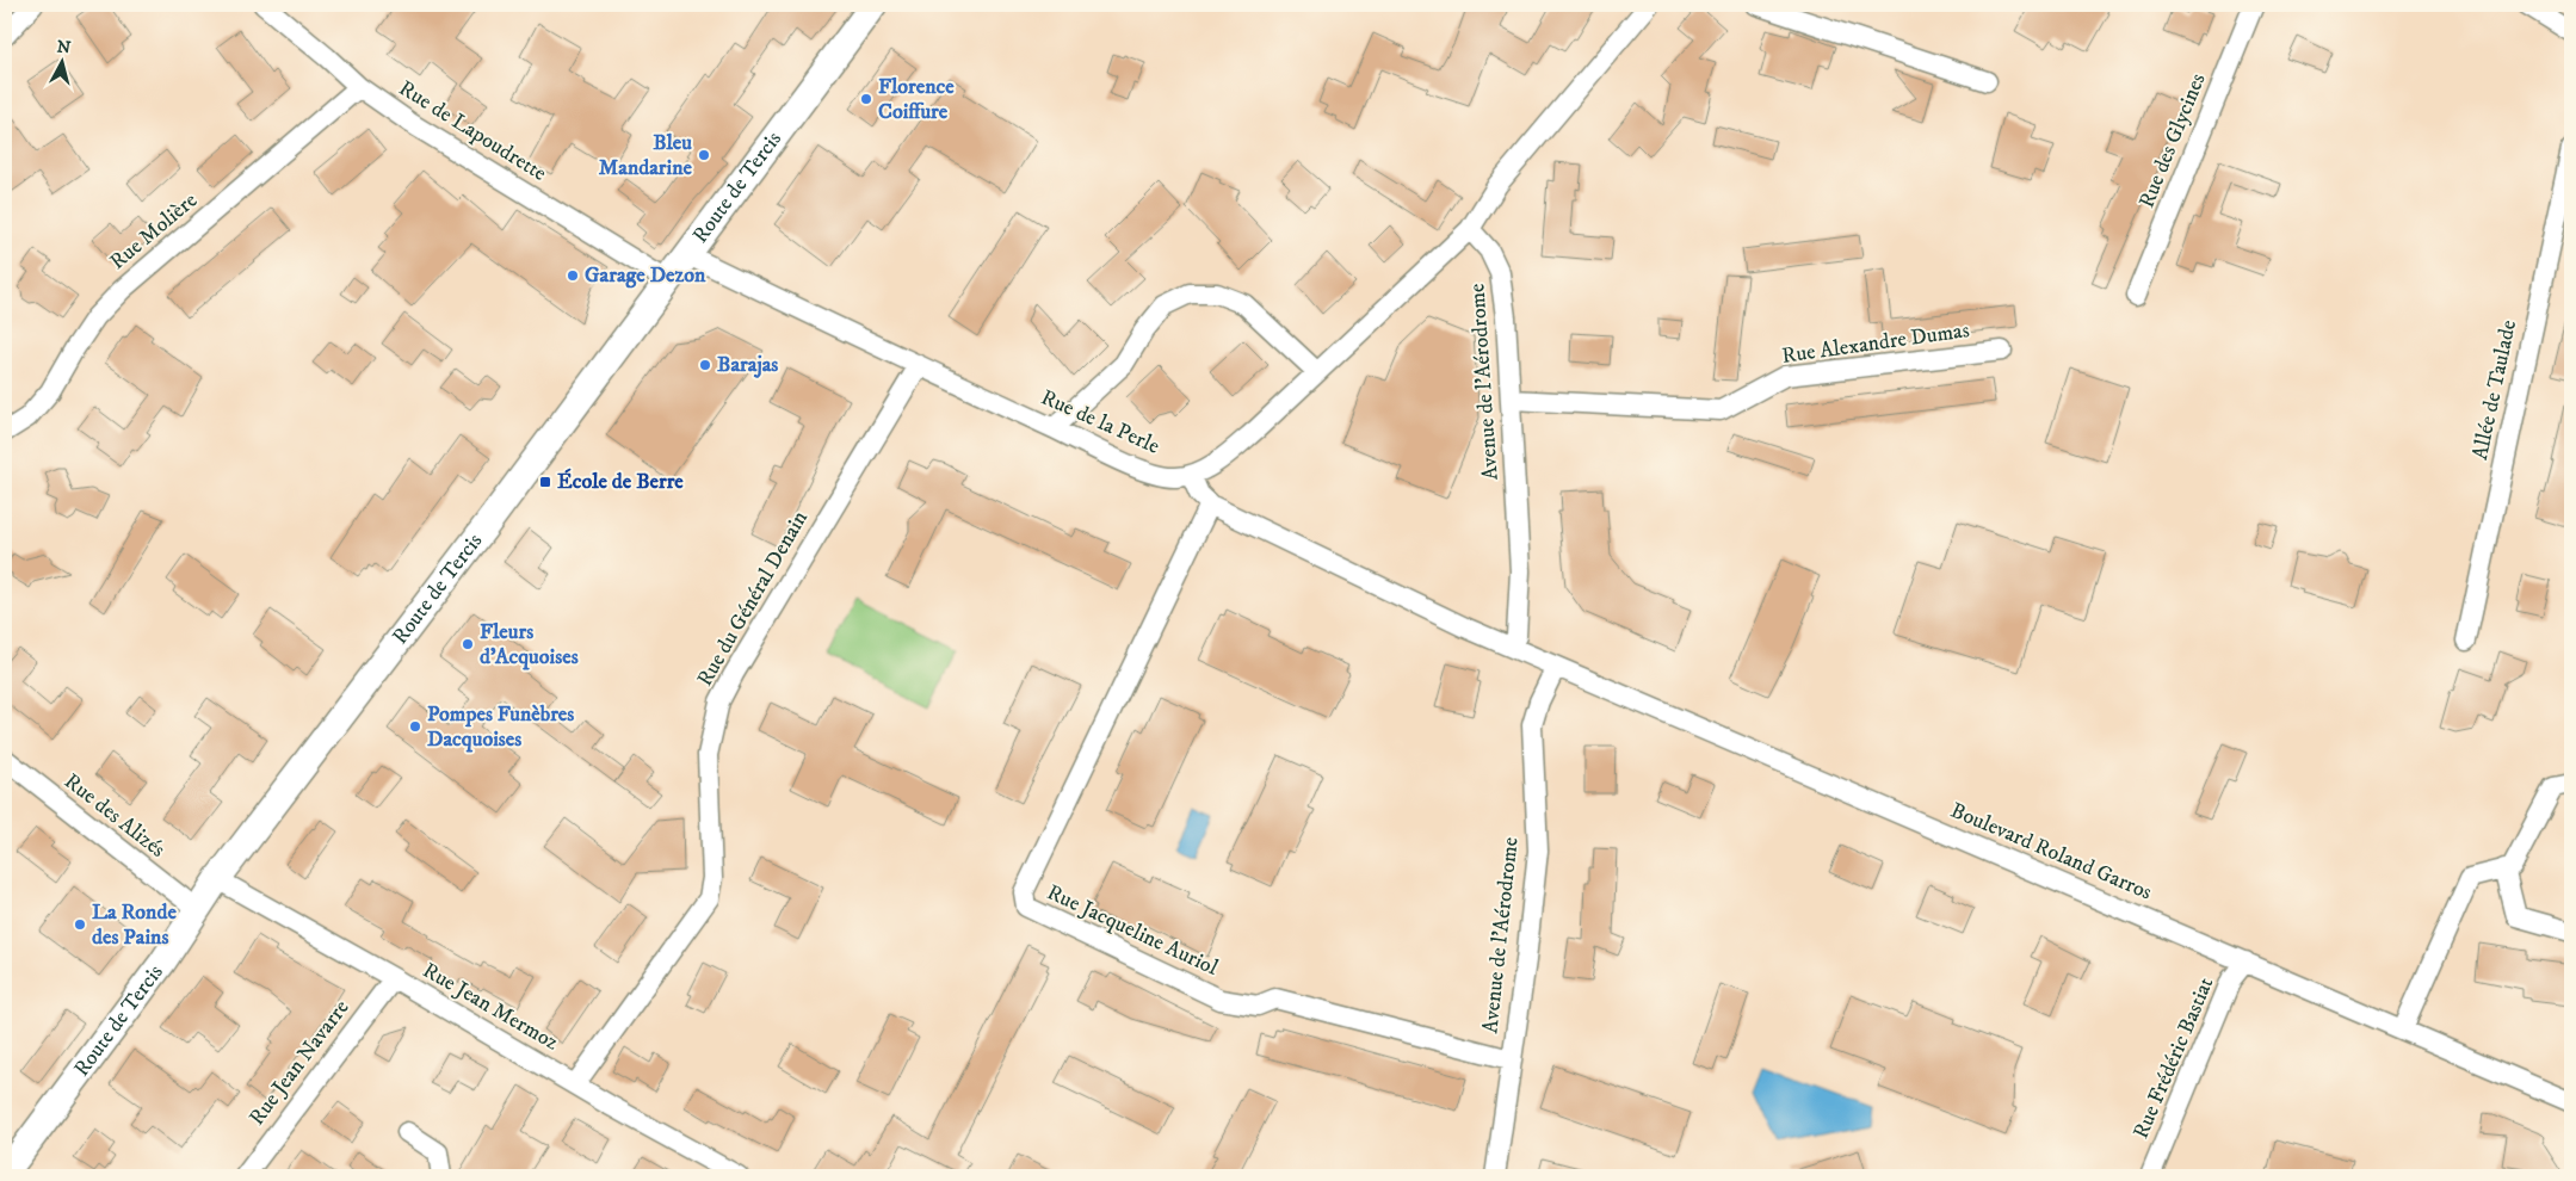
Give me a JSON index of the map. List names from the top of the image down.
{
  "streets": {
    "main road": ["Route de Tercis"],
    "street": [
      "Rue de Lapoudrette",
      "Rue des Glycines",
      "Rue Molière",
      "Rue Alexandre Dumas",
      "Avenue de l'Aérodrome",
      "Allée de Taulade",
      "Rue de la Perle",
      "Rue du Général Denain",
      "Rue des Alizés",
      "Boulevard Roland Garros",
      "Rue Jacqueline Auriol",
      "Rue Jean Mermoz",
      "Rue Frédéric Bastiat",
      "Rue Jean Navarre"
    ]
  },
  "crossings": [
    ["Rue de Lapoudrette", "Route de Tercis"],
    ["Rue de Lapoudrette", "Rue Molière"],
    ["Route de Tercis", "Rue de la Perle"],
    ["Route de Tercis", "Rue des Alizés"],
    ["Route de Tercis", "Rue Jean Mermoz"],
    ["Rue Alexandre Dumas", "Avenue de l'Aérodrome"],
    ["Avenue de l'Aérodrome", "Rue de la Perle"],
    ["Avenue de l'Aérodrome", "Boulevard Roland Garros"],
    ["Avenue de l'Aérodrome", "Rue Jacqueline Auriol"],
    ["Rue de la Perle", "Rue du Général Denain"],
    ["Rue du Général Denain", "Rue Jean Mermoz"],
    ["Boulevard Roland Garros", "Rue Frédéric Bastiat"],
    ["Rue Jean Mermoz", "Rue Jean Navarre"]
  ],
  "places": {
    "other": [
      "Florence Coiffure",
      "Bleu Mandarine",
      "Garage Dezon",
      "Barajas",
      "Fleurs d'Acquoises",
      "Pompes Funèbres Dacquoises",
      "La Ronde des Pains"
    ],
    "transit": ["École de Berre"]
  },
  "north": "top"
}
